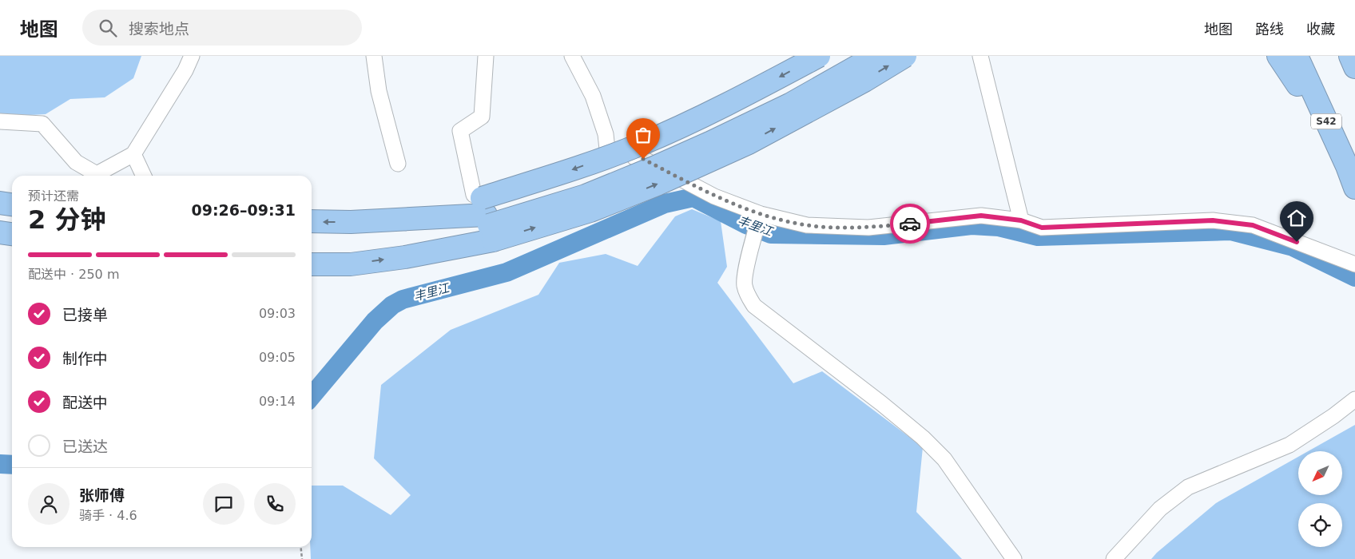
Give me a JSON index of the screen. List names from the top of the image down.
{
  "streets": {
    "highway": ["S42"]
  },
  "water": ["丰里江"],
  "north": "bottom left",
  "page": {
    "header": "地图",
    "search": "搜索地点",
    "nav": ["地图", "路线", "收藏"],
    "heading": ["2 分钟", "预计还需", "09:26–09:31"],
    "panel": ["张师傅", "骑手 · 4.6"],
    "bar": "配送中 · 250 m",
    "list": [
      ["已接单", "09:03"],
      ["制作中", "09:05"],
      ["配送中", "09:14"],
      "已送达"
    ]
  }
}
